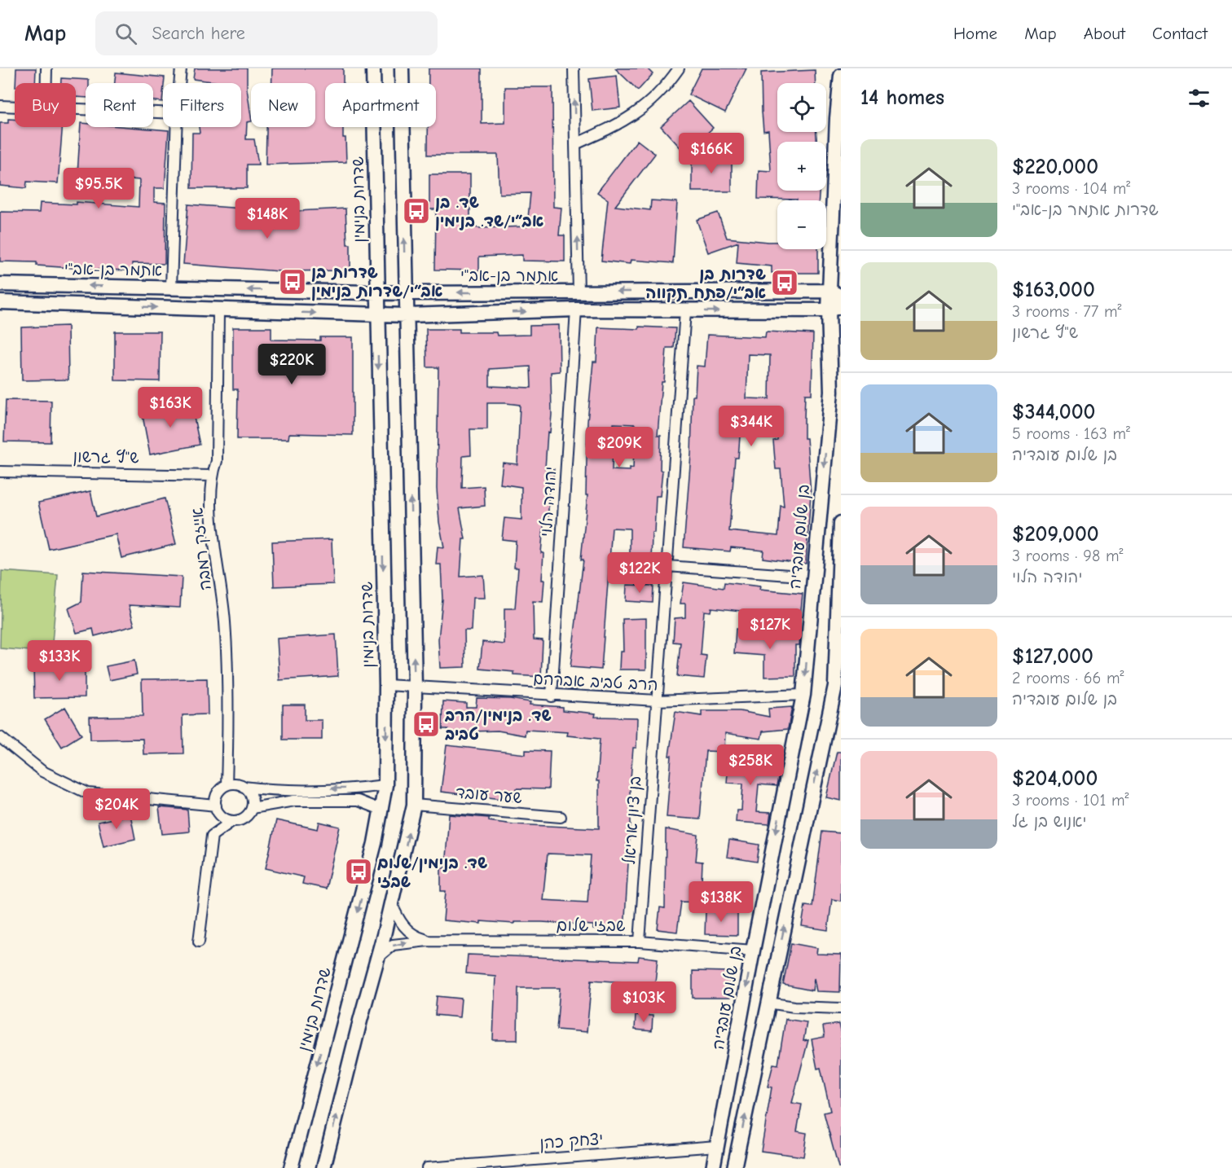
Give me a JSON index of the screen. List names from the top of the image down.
{
  "streets": {
    "main road": ["שדרות בנימין", "אתמר בן-אב\"י", "בן שלום עובדיה"],
    "street": [
      "ש\"ץ גרשון",
      "יהודה הלוי",
      "אייזק רמבה",
      "הרב טביב אברהם",
      "שער עובד",
      "בן ציון אריאל",
      "שבזי שלום",
      "יצחק כהן"
    ]
  },
  "crossings": [
    ["שדרות בנימין", "אתמר בן-אב\"י"],
    ["שדרות בנימין", "הרב טביב אברהם"],
    ["אתמר בן-אב\"י", "בן שלום עובדיה"],
    ["ש\"ץ גרשון", "אייזק רמבה"],
    ["יהודה הלוי", "הרב טביב אברהם"],
    ["בן שלום עובדיה", "הרב טביב אברהם"],
    ["בן שלום עובדיה", "שבזי שלום"],
    ["בן שלום עובדיה", "יצחק כהן"],
    ["הרב טביב אברהם", "בן ציון אריאל"],
    ["בן ציון אריאל", "שבזי שלום"]
  ],
  "places": {
    "bus stop": [
      "שד. בן אב״י/שד. בנימין",
      "שדרות בן אב״י/שדרות בנימין",
      "שדרות בן אב״י/פתח תקווה",
      "שד. בנימין/הרב טביב",
      "שד. בנימין/שלום שבזי"
    ]
  },
  "page": {
    "header": "Map",
    "search": "Search here",
    "nav": [
      "Home",
      "Map",
      "About",
      "Contact"
    ],
    "heading": "14 homes",
    "map_buttons": ["+", "−"],
    "chip": [
      "Buy",
      "Rent",
      "Filters",
      "New",
      "Apartment"
    ],
    "list": [
      {
        "name": "$220,000",
        "note": "3 rooms · 104 m² · שדרות אתמר בן-אב\"י"
      },
      {
        "name": "$163,000",
        "note": "3 rooms · 77 m² · ש\"ץ גרשון"
      },
      {
        "name": "$344,000",
        "note": "5 rooms · 163 m² · בן שלום עובדיה"
      },
      {
        "name": "$209,000",
        "note": "3 rooms · 98 m² · יהודה הלוי"
      },
      {
        "name": "$127,000",
        "note": "2 rooms · 66 m² · בן שלום עובדיה"
      },
      {
        "name": "$204,000",
        "note": "3 rooms · 101 m² · יאנוש בן גל"
      }
    ],
    "price": [
      "$166K",
      "$95.5K",
      "$148K",
      "$220K",
      "$163K",
      "$344K",
      "$209K",
      "$122K",
      "$127K",
      "$133K",
      "$258K",
      "$204K",
      "$138K",
      "$103K"
    ]
  }
}
